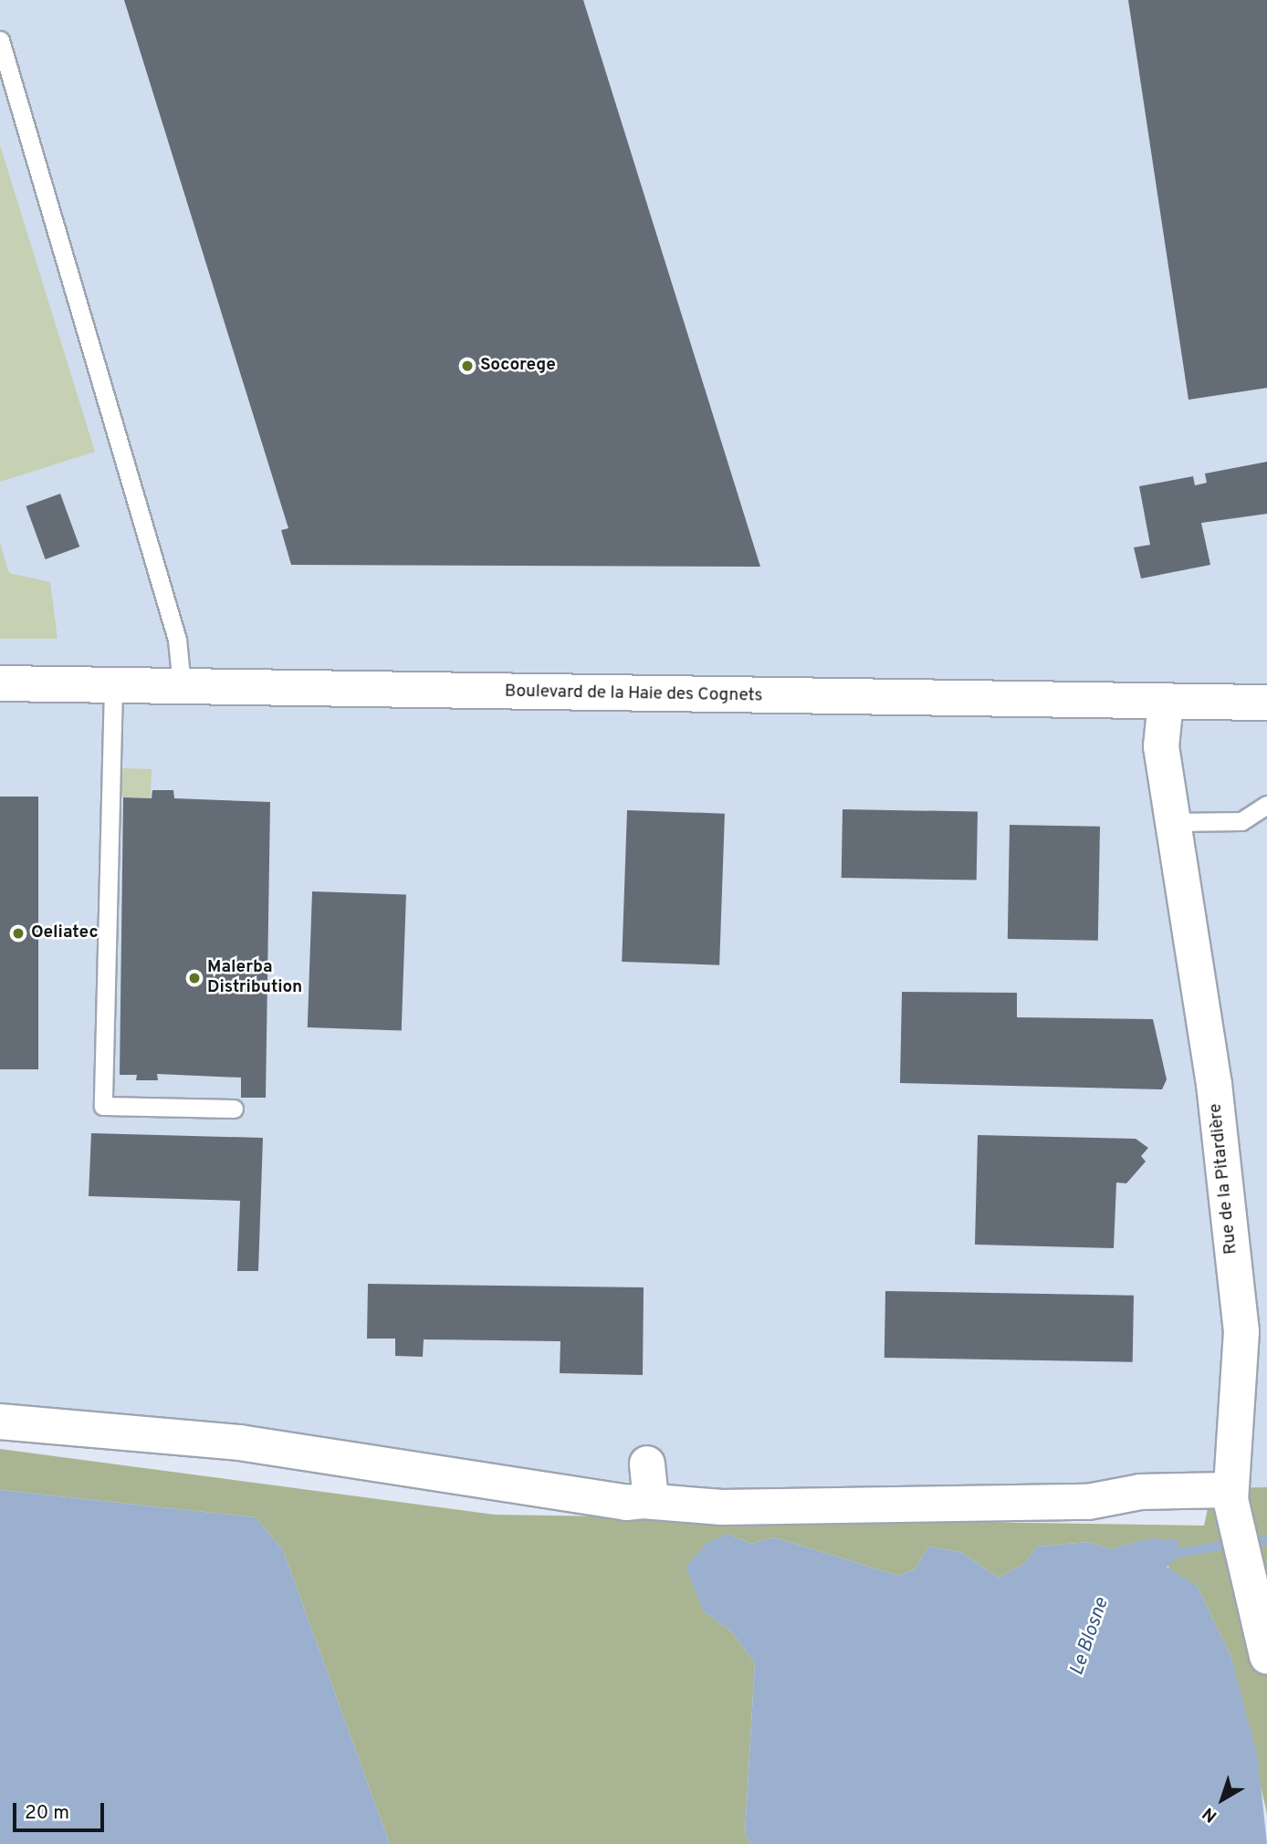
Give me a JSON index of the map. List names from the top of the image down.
{
  "streets": {
    "street": ["Boulevard de la Haie des Cognets", "Rue de la Pitardière"]
  },
  "crossings": [
    ["Boulevard de la Haie des Cognets", "Rue de la Pitardière"]
  ],
  "water": ["Le Blosne"],
  "places": ["Socorege", "Oeliatec", "Malerba Distribution"],
  "scale_bar": "20 m",
  "north": "bottom left"
}
